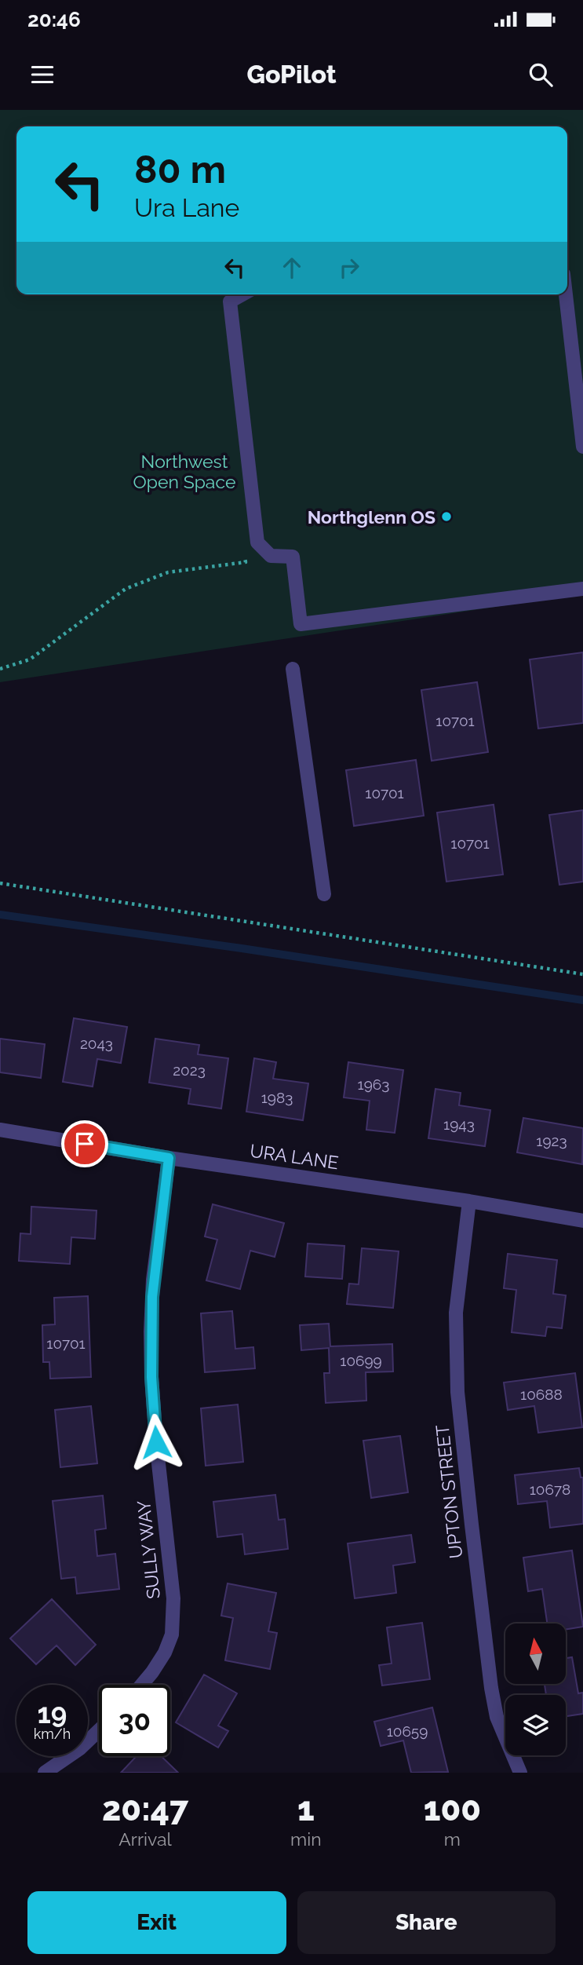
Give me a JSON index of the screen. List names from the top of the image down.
{
  "streets": {
    "street": ["URA LANE", "UPTON STREET", "SULLY WAY"]
  },
  "crossings": [
    ["URA LANE", "UPTON STREET"],
    ["URA LANE", "SULLY WAY"]
  ],
  "parks": ["Northwest Open Space"],
  "places": ["Northglenn OS"],
  "house_numbers": [
    "10701",
    "10701",
    "10701",
    "2043",
    "2023",
    "1963",
    "1983",
    "1943",
    "1923",
    "10701",
    "10699",
    "10688",
    "10678",
    "10659"
  ],
  "north": "top",
  "page": {
    "status": "20:46",
    "header": "GoPilot",
    "turn": ["80 m", "Ura Lane"],
    "speed": "19 km/h",
    "limit": "30",
    "eta": [
      "20:47",
      "Arrival",
      "1",
      "min",
      "100",
      "m"
    ],
    "buttons": ["Exit", "Share"]
  }
}
